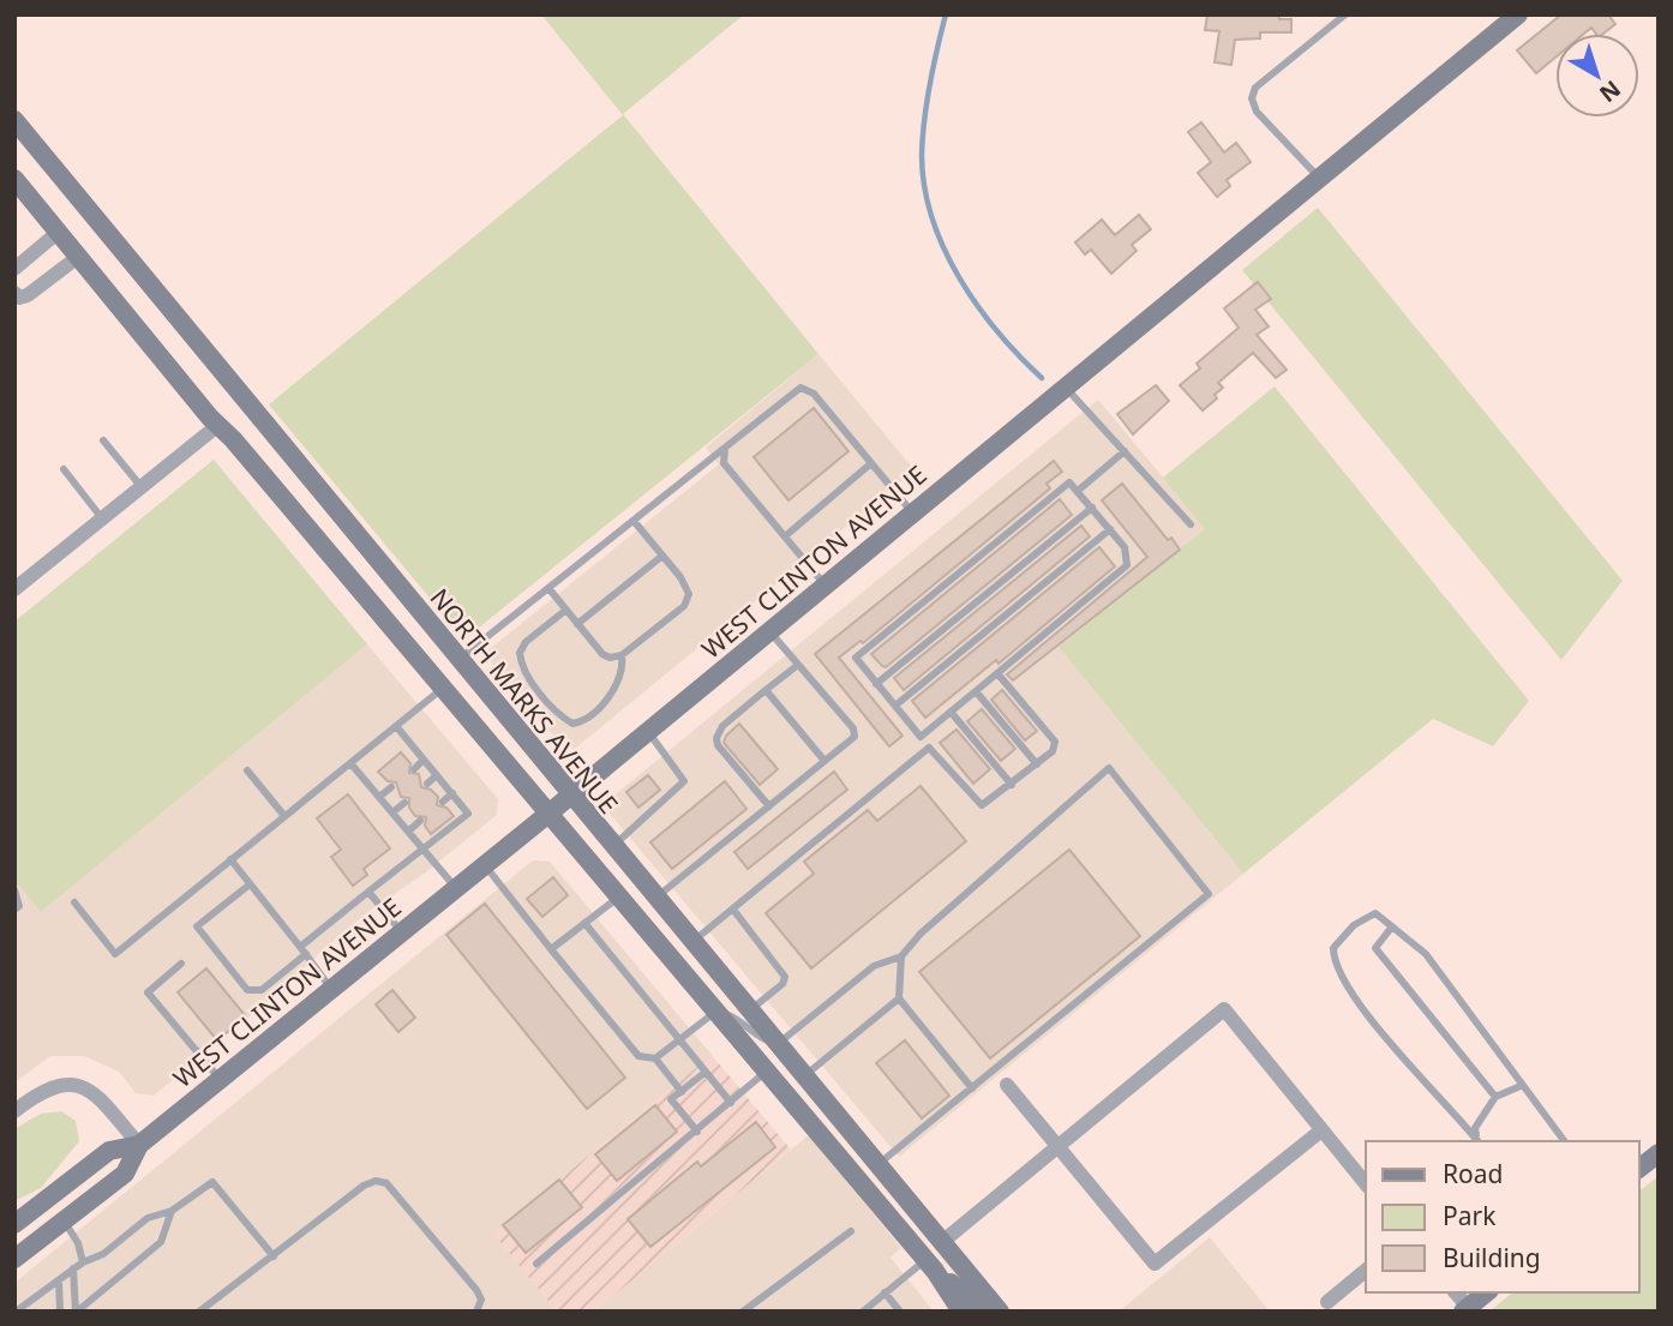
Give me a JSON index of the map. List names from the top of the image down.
{
  "streets": {
    "main road": ["WEST CLINTON AVENUE", "NORTH MARKS AVENUE"]
  },
  "crossings": [
    ["WEST CLINTON AVENUE", "NORTH MARKS AVENUE"]
  ],
  "legend": ["Road", "Park", "Building"],
  "north": "bottom right"
}
